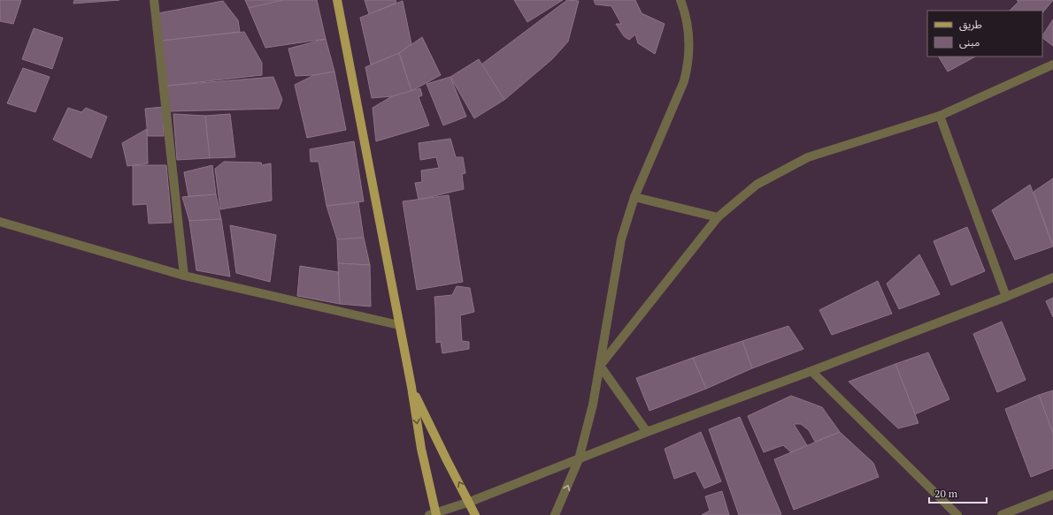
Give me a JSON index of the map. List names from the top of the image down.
{
  "legend": ["طريق", "مبنى"],
  "scale_bar": "20 m"
}
